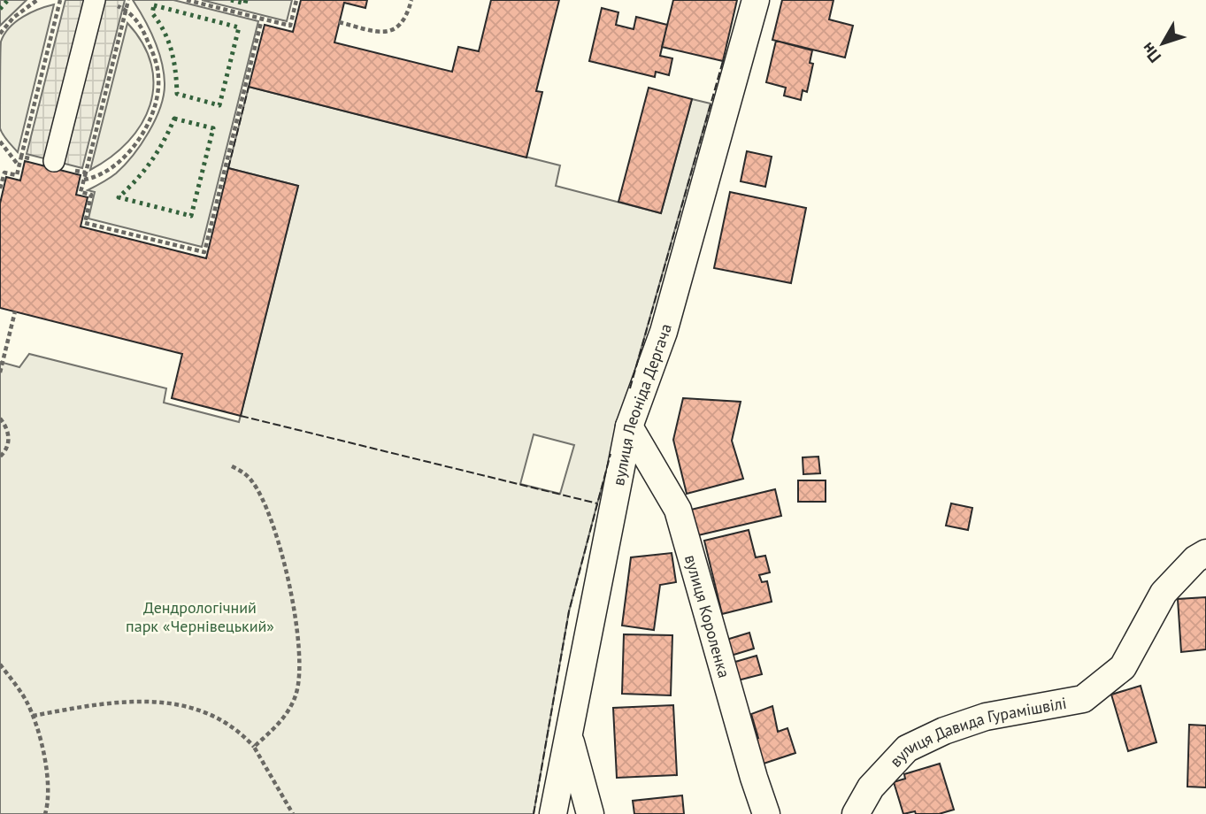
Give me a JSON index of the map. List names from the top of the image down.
{
  "streets": {
    "street": ["вулиця Леоніда Дергача", "вулиця Короленка", "вулиця Давида Гурамішвілі"]
  },
  "crossings": [
    ["вулиця Леоніда Дергача", "вулиця Короленка"]
  ],
  "parks": ["Дендрологічний парк «Чернівецький»"],
  "north": "bottom left"
}
